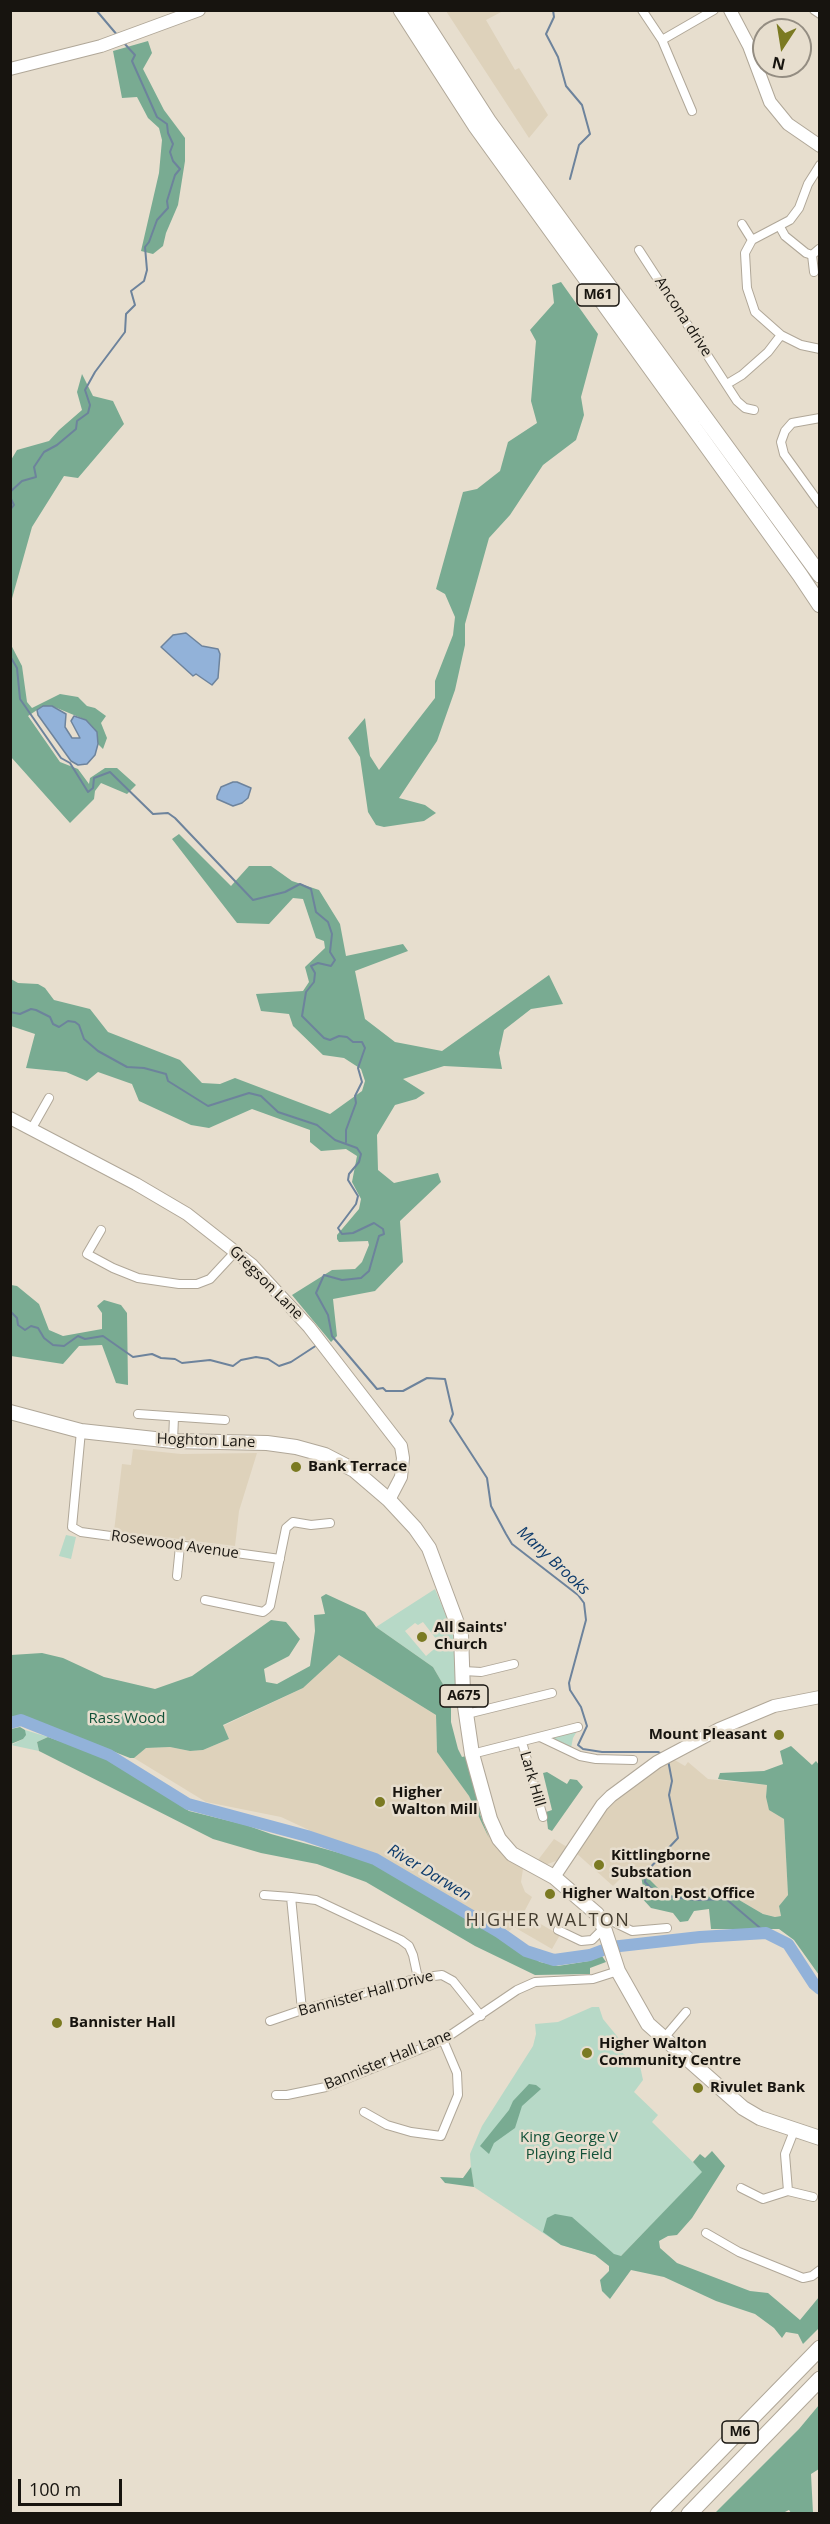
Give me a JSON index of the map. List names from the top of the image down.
{
  "streets": {
    "highway": ["M61", "M6"],
    "main road": ["Hoghton Lane", "A675"],
    "street": [
      "Ancona drive",
      "Gregson Lane",
      "Rosewood Avenue",
      "Lark Hill",
      "Bannister Hall Drive",
      "Bannister Hall Lane"
    ]
  },
  "crossings": [
    ["Gregson Lane", "Hoghton Lane"],
    ["Gregson Lane", "A675"],
    ["Hoghton Lane", "Rosewood Avenue"],
    ["Hoghton Lane", "A675"],
    ["A675", "Bannister Hall Lane"],
    ["Bannister Hall Drive", "Bannister Hall Lane"]
  ],
  "districts": ["HIGHER WALTON"],
  "water": ["Many Brooks", "River Darwen"],
  "parks": ["Rass Wood", "King George V Playing Field"],
  "places": [
    "Bank Terrace",
    "All Saints' Church",
    "Mount Pleasant",
    "Higher Walton Mill",
    "Kittlingborne Substation",
    "Higher Walton Post Office",
    "Bannister Hall",
    "Higher Walton Community Centre",
    "Rivulet Bank"
  ],
  "scale_bar": "100 m",
  "north": "bottom"
}
